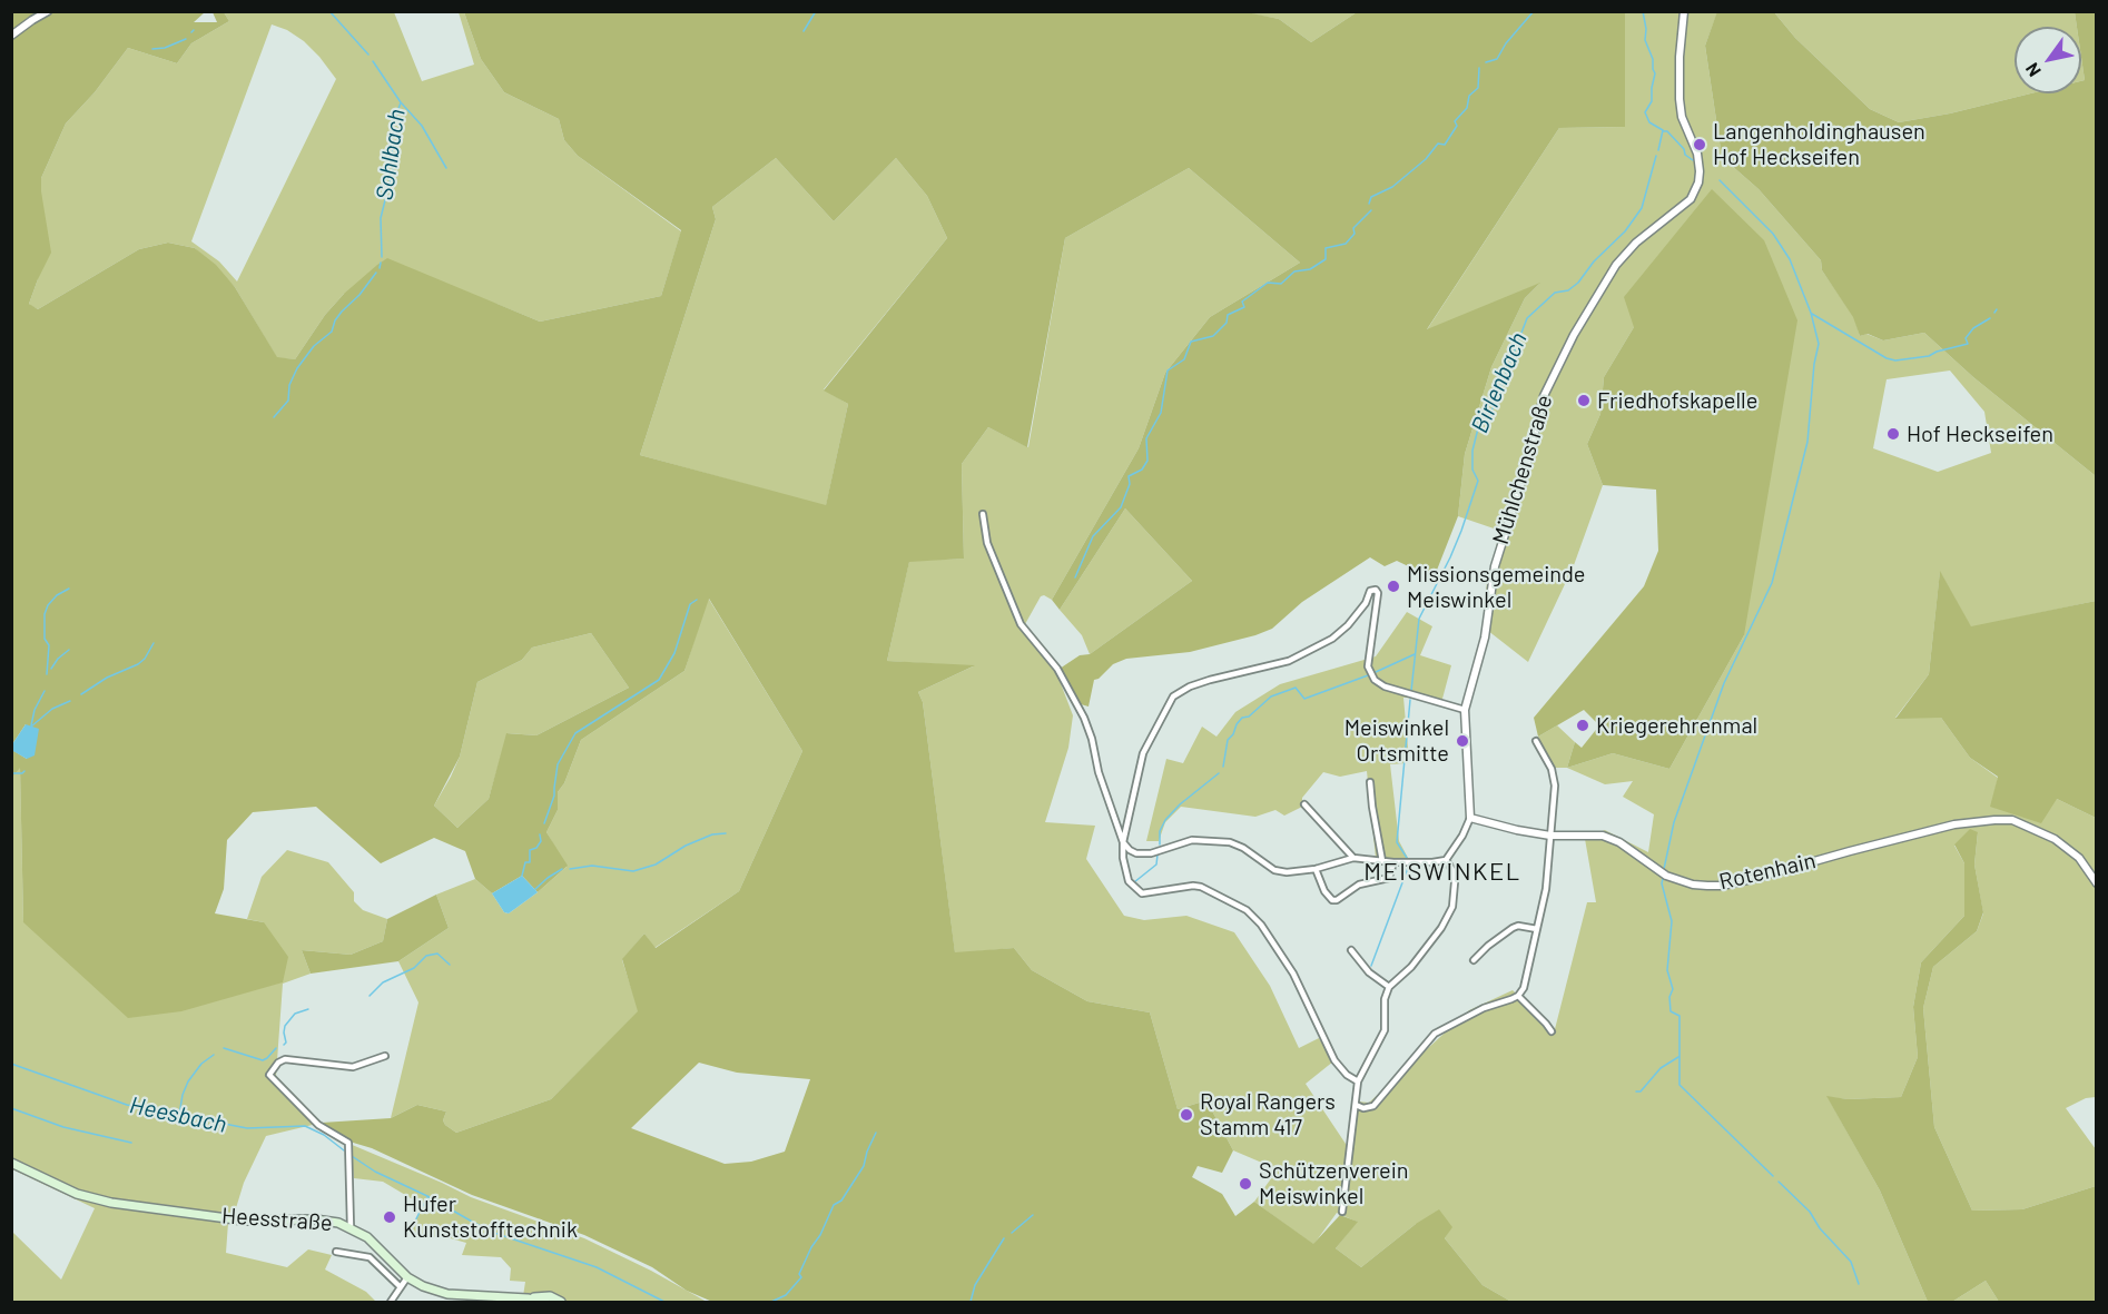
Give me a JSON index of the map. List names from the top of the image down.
{
  "streets": {
    "main road": ["Heesstraße"],
    "street": ["Mühlchenstraße", "Rotenhain"]
  },
  "crossings": [
    ["Mühlchenstraße", "Rotenhain"]
  ],
  "districts": ["MEISWINKEL"],
  "water": ["Sohlbach", "Birlenbach", "Heesbach"],
  "places": [
    "Langenholdinghausen Hof Heckseifen",
    "Friedhofskapelle",
    "Hof Heckseifen",
    "Missionsgemeinde Meiswinkel",
    "Kriegerehrenmal",
    "Meiswinkel Ortsmitte",
    "Royal Rangers Stamm 417",
    "Schützenverein Meiswinkel",
    "Hufer Kunststofftechnik"
  ],
  "north": "bottom left"
}
